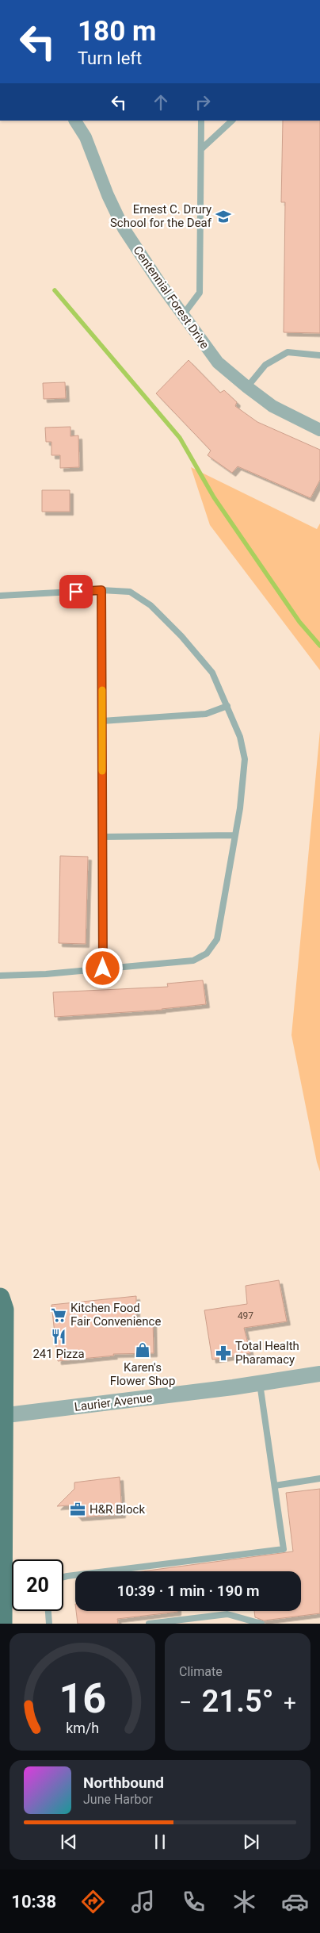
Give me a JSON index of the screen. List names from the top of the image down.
{
  "streets": {
    "street": ["Centennial Forest Drive", "Laurier Avenue"]
  },
  "places": {
    "school or university": ["Ernest C. Drury School for the Deaf"],
    "supermarket": ["Kitchen Food Fair Convenience"],
    "restaurant": ["241 Pizza"],
    "shop": ["Karen's Flower Shop"],
    "pharmacy": ["Total Health Pharamacy"],
    "office": ["H&R Block"]
  },
  "house_numbers": ["497"],
  "page": {
    "turn": ["180 m", "Turn left"],
    "limit": "20",
    "trip": "10:39 · 1 min · 190 m",
    "tile": "Climate",
    "heat": ["−", "21.5°", "+"],
    "song": ["Northbound", "June Harbor"],
    "tabs": "10:38",
    "gauge": ["16", "km/h"]
  }
}
